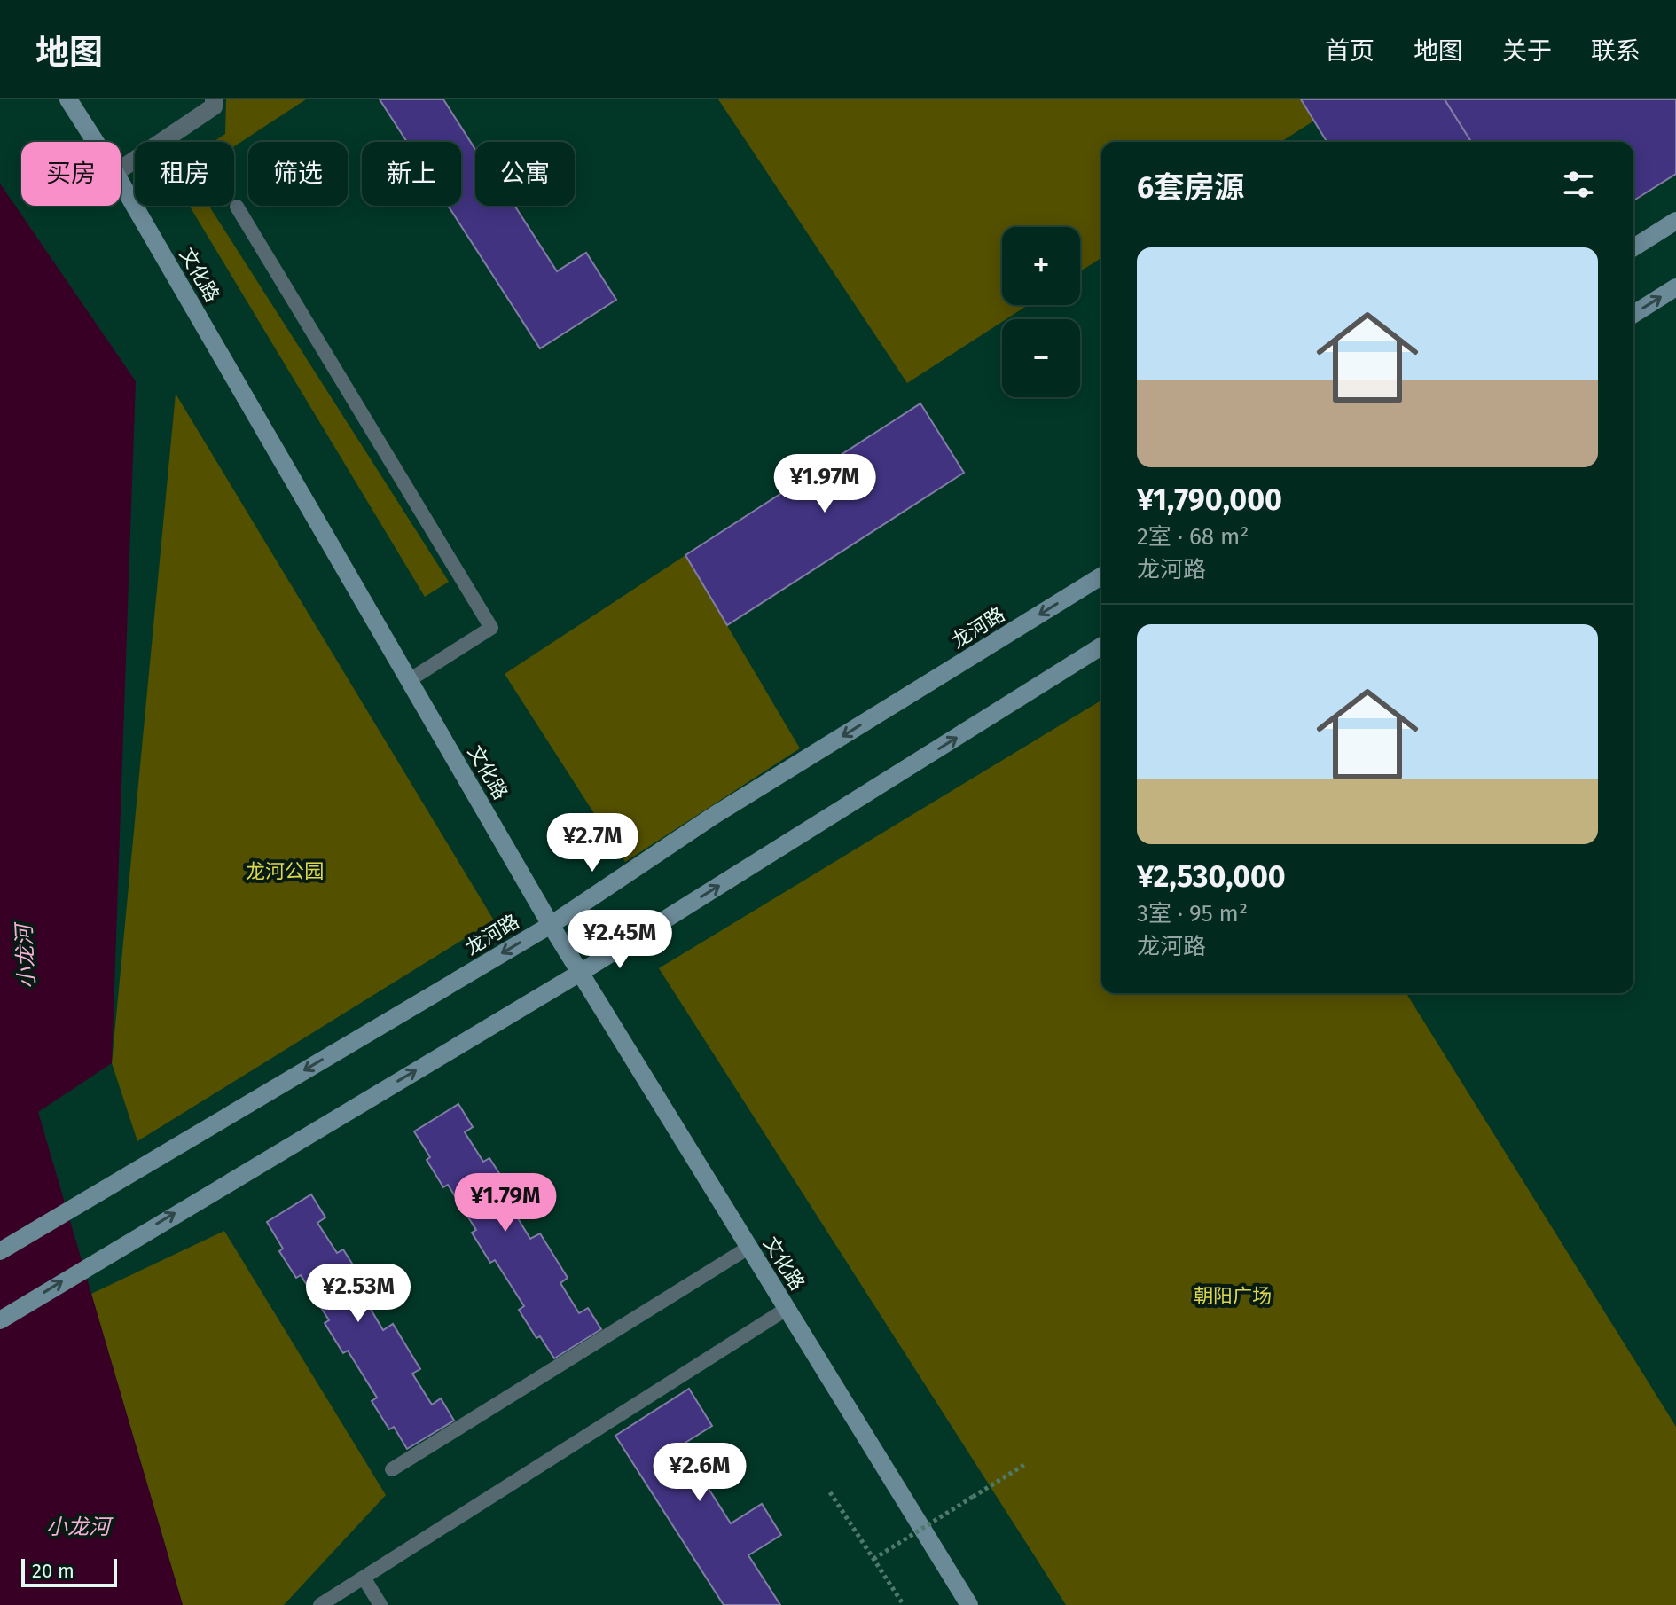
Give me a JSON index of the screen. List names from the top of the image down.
{
  "streets": {
    "main road": ["文化路", "龙河路"]
  },
  "crossings": [
    ["文化路", "龙河路"]
  ],
  "water": ["小龙河"],
  "parks": ["龙河公园", "朝阳广场"],
  "scale_bar": "20 m",
  "page": {
    "header": "地图",
    "nav": [
      "首页",
      "地图",
      "关于",
      "联系"
    ],
    "chip": [
      "买房",
      "租房",
      "筛选",
      "新上",
      "公寓"
    ],
    "heading": "6套房源",
    "map_buttons": ["+", "−"],
    "list": [
      {
        "name": "¥1,790,000",
        "note": "2室 · 68 m² · 龙河路"
      },
      {
        "name": "¥2,530,000",
        "note": "3室 · 95 m² · 龙河路"
      }
    ],
    "price": [
      "¥1.97M",
      "¥2.7M",
      "¥2.45M",
      "¥1.79M",
      "¥2.53M",
      "¥2.6M"
    ],
    "scale": "20 m"
  }
}
